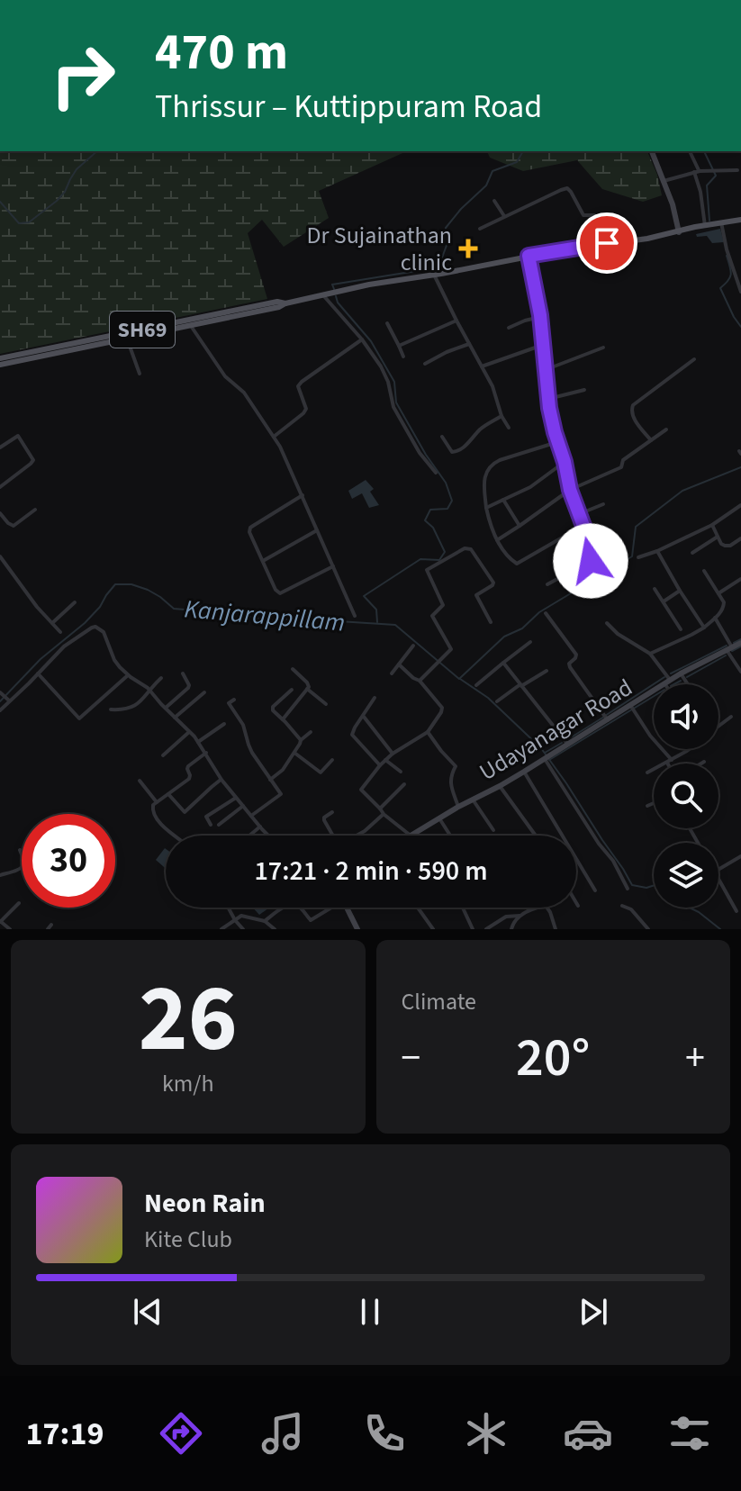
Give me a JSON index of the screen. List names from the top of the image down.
{
  "streets": {
    "main road": ["SH69"],
    "street": ["Udayanagar Road"]
  },
  "water": ["Kanjarappillam"],
  "places": {
    "health": ["Dr Sujainathan clinic"]
  },
  "page": {
    "turn": ["470 m", "Thrissur – Kuttippuram Road"],
    "limit": "30",
    "trip": "17:21 · 2 min · 590 m",
    "tile": [
      ["26", "km/h"],
      "Climate"
    ],
    "heat": ["−", "20°", "+"],
    "song": ["Neon Rain", "Kite Club"],
    "tabs": "17:19"
  }
}
